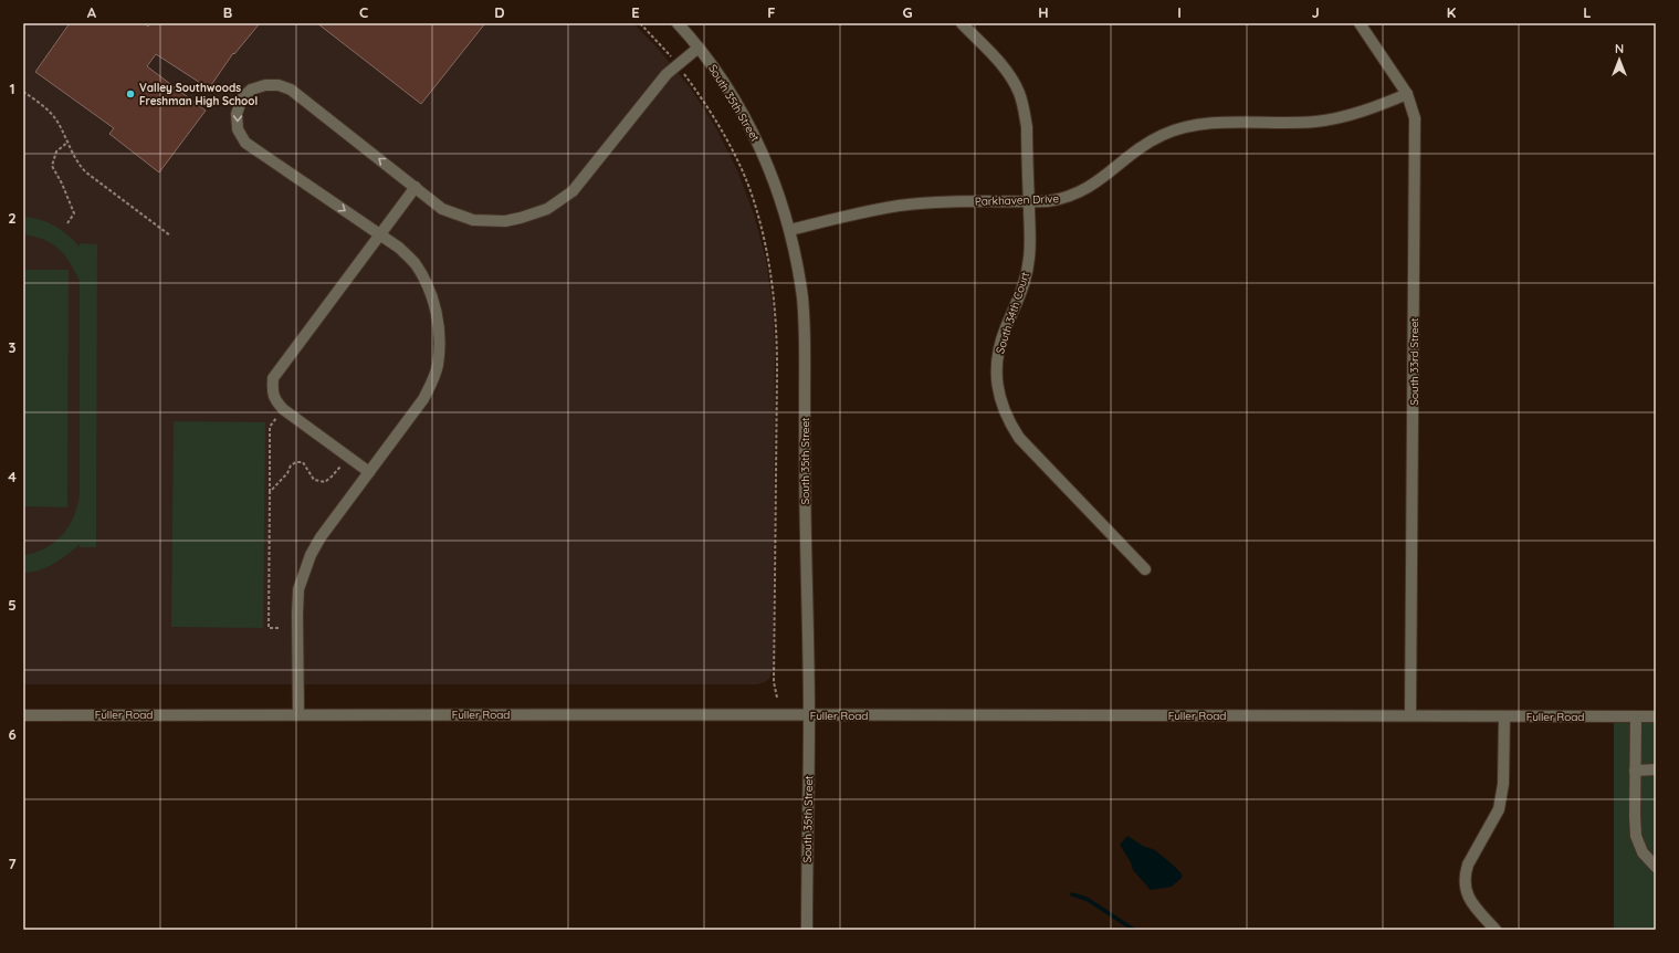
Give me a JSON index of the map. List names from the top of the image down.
{
  "streets": {
    "street": [
      "South 35th Street",
      "Parkhaven Drive",
      "South 34th Court",
      "South 33rd Street",
      "Fuller Road"
    ]
  },
  "crossings": [
    ["South 35th Street", "Parkhaven Drive"],
    ["South 35th Street", "Fuller Road"],
    ["Parkhaven Drive", "South 34th Court"],
    ["Parkhaven Drive", "South 33rd Street"],
    ["South 33rd Street", "Fuller Road"]
  ],
  "places": ["Valley Southwoods Freshman High School"],
  "north": "top",
  "grid": {
    "columns": [
      "A",
      "B",
      "C",
      "D",
      "E",
      "F",
      "G",
      "H",
      "I",
      "J",
      "K",
      "L"
    ],
    "rows": [
      "1",
      "2",
      "3",
      "4",
      "5",
      "6",
      "7"
    ]
  }
}
